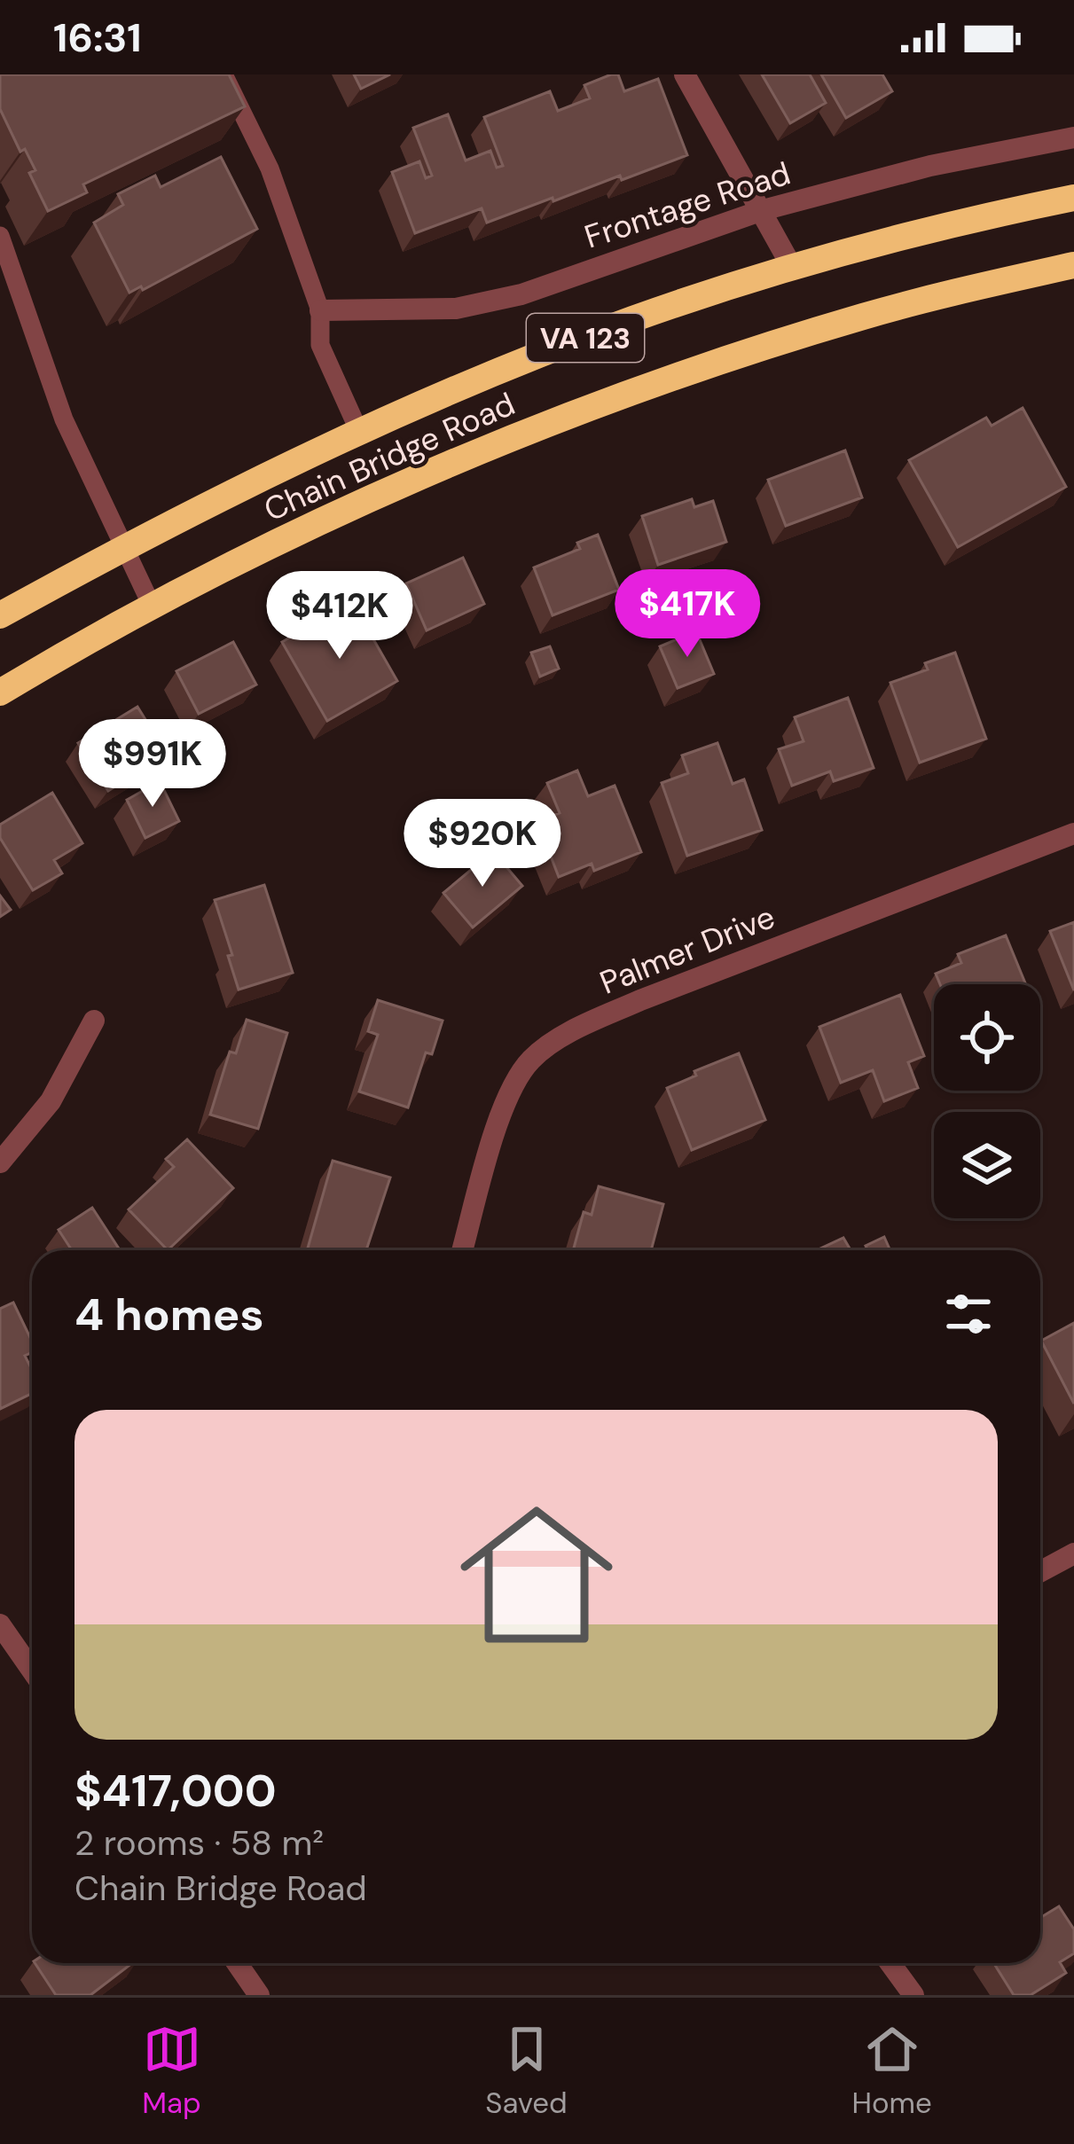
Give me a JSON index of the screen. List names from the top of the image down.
{
  "streets": {
    "main road": ["VA 123", "Chain Bridge Road"],
    "street": ["Frontage Road", "Palmer Drive"]
  },
  "page": {
    "status": "16:31",
    "price": [
      "$417K",
      "$412K",
      "$991K",
      "$920K"
    ],
    "heading": "4 homes",
    "list": [
      {
        "name": "$417,000",
        "note": "2 rooms · 58 m² · Chain Bridge Road"
      }
    ],
    "tabs": ["Map", "Saved", "Home"]
  }
}
